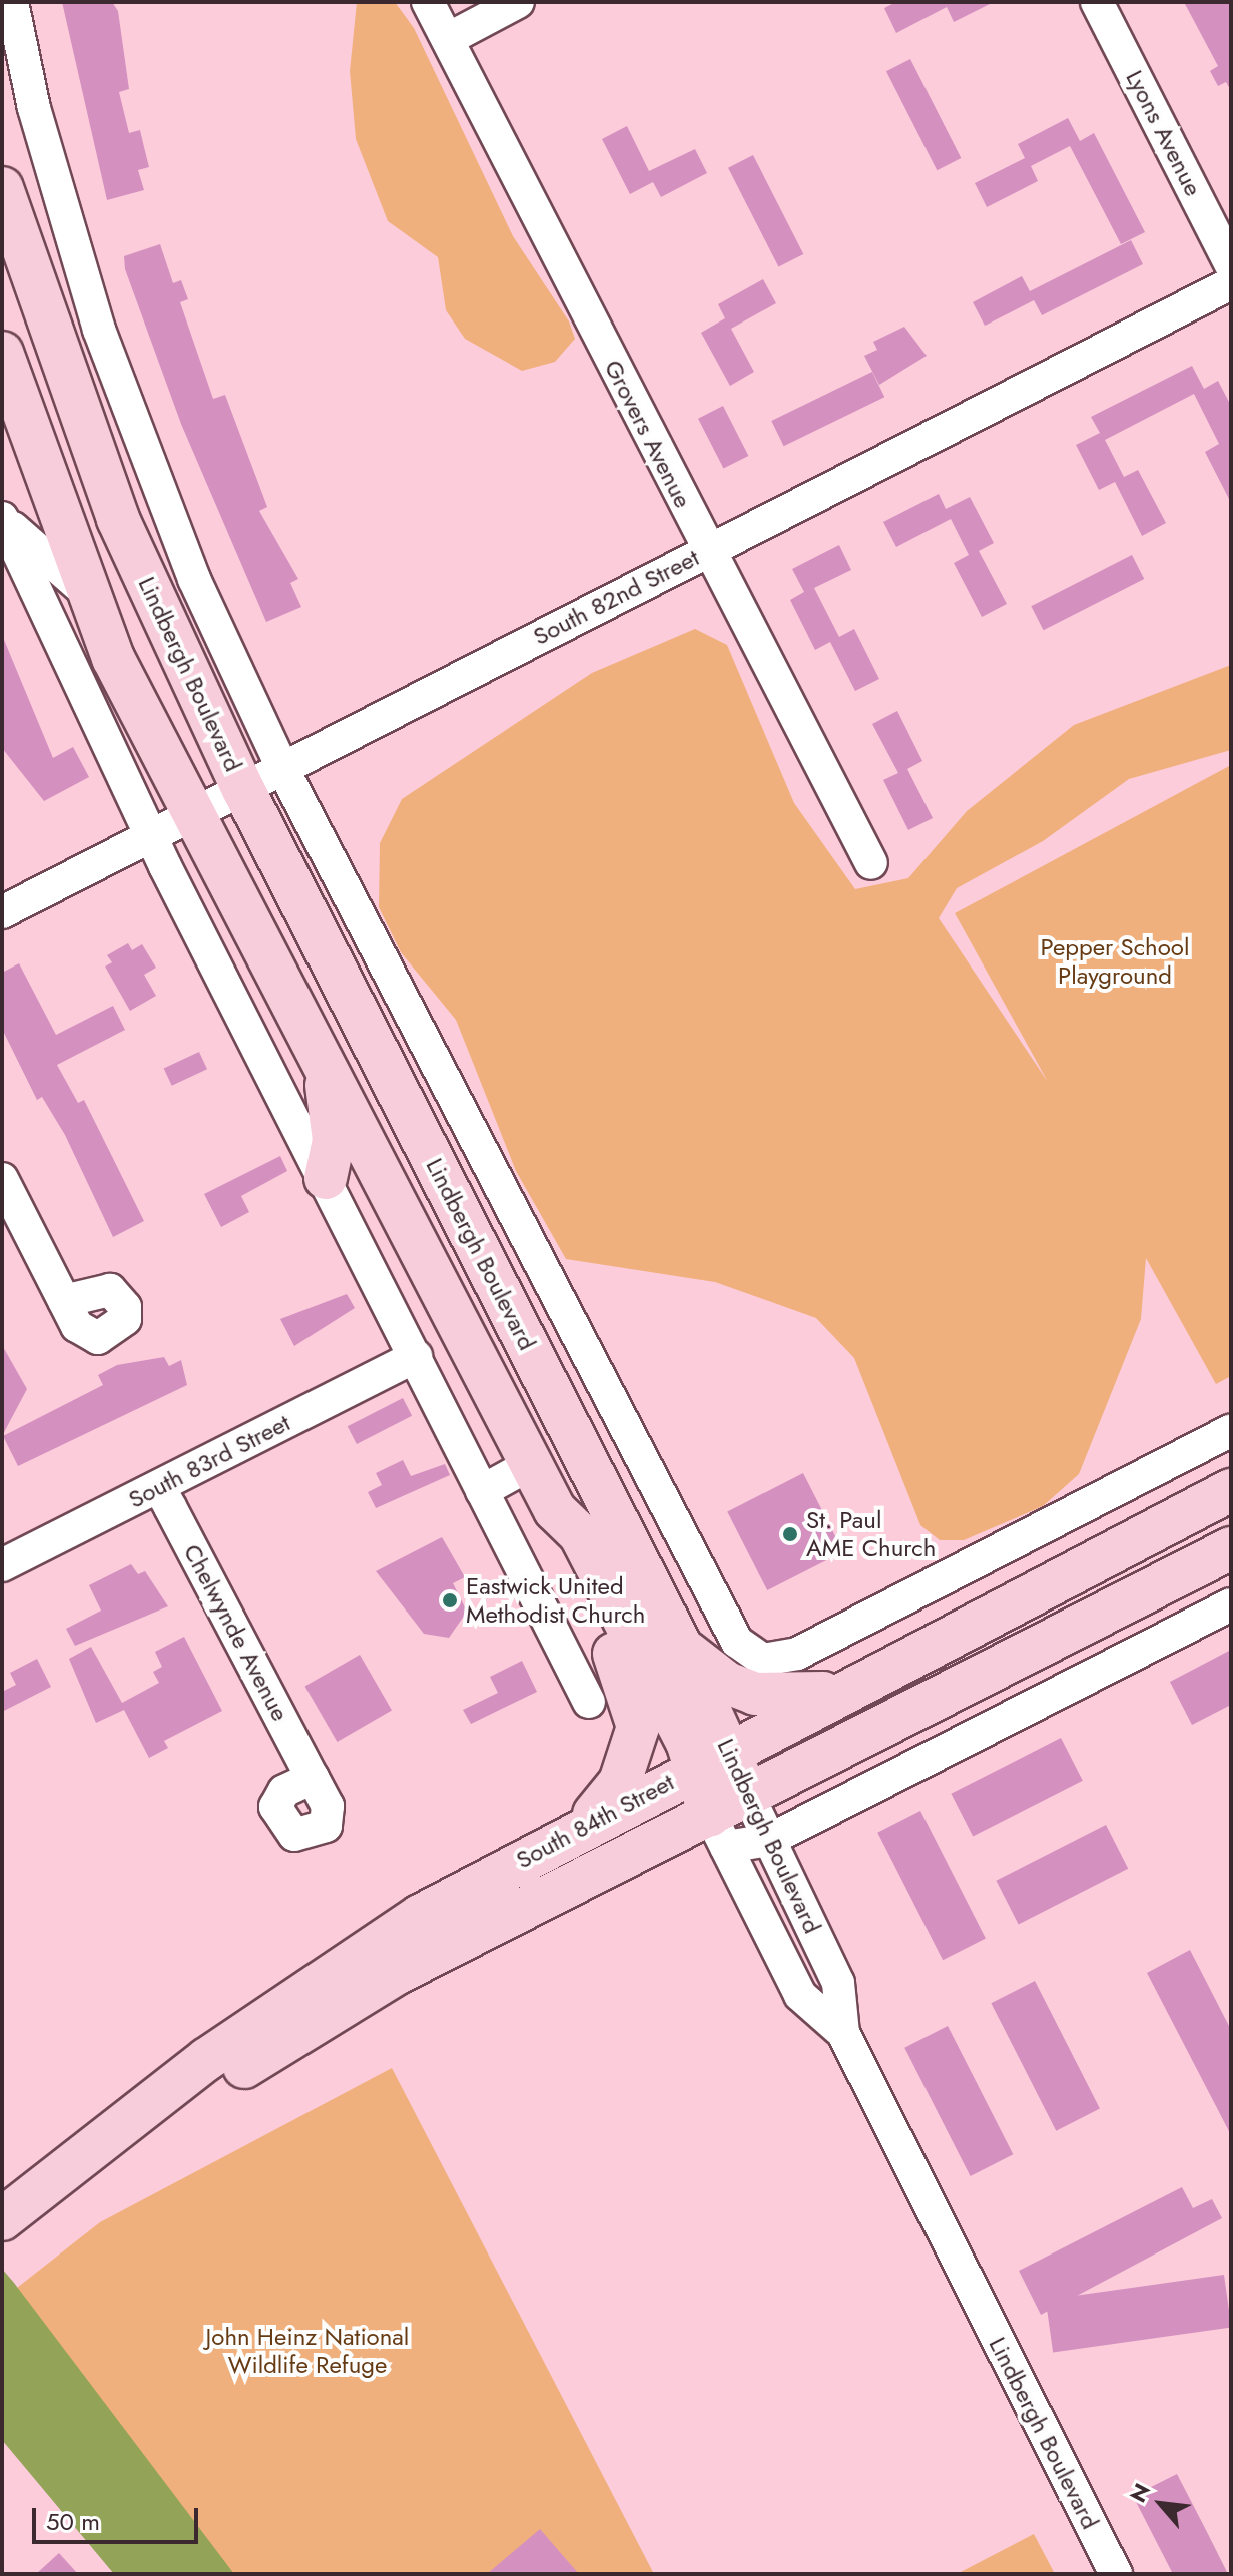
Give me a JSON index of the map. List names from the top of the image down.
{
  "streets": {
    "main road": ["Lindbergh Boulevard", "South 84th Street"],
    "street": [
      "Lyons Avenue",
      "Grovers Avenue",
      "South 82nd Street",
      "South 83rd Street",
      "Chelwynde Avenue"
    ]
  },
  "crossings": [
    ["Grovers Avenue", "South 82nd Street"],
    ["South 82nd Street", "Lindbergh Boulevard"],
    ["Lindbergh Boulevard", "South 84th Street"],
    ["South 83rd Street", "Chelwynde Avenue"]
  ],
  "parks": ["Pepper School Playground", "John Heinz National Wildlife Refuge"],
  "places": ["St. Paul AME Church", "Eastwick United Methodist Church"],
  "scale_bar": "50 m",
  "north": "top left"
}
